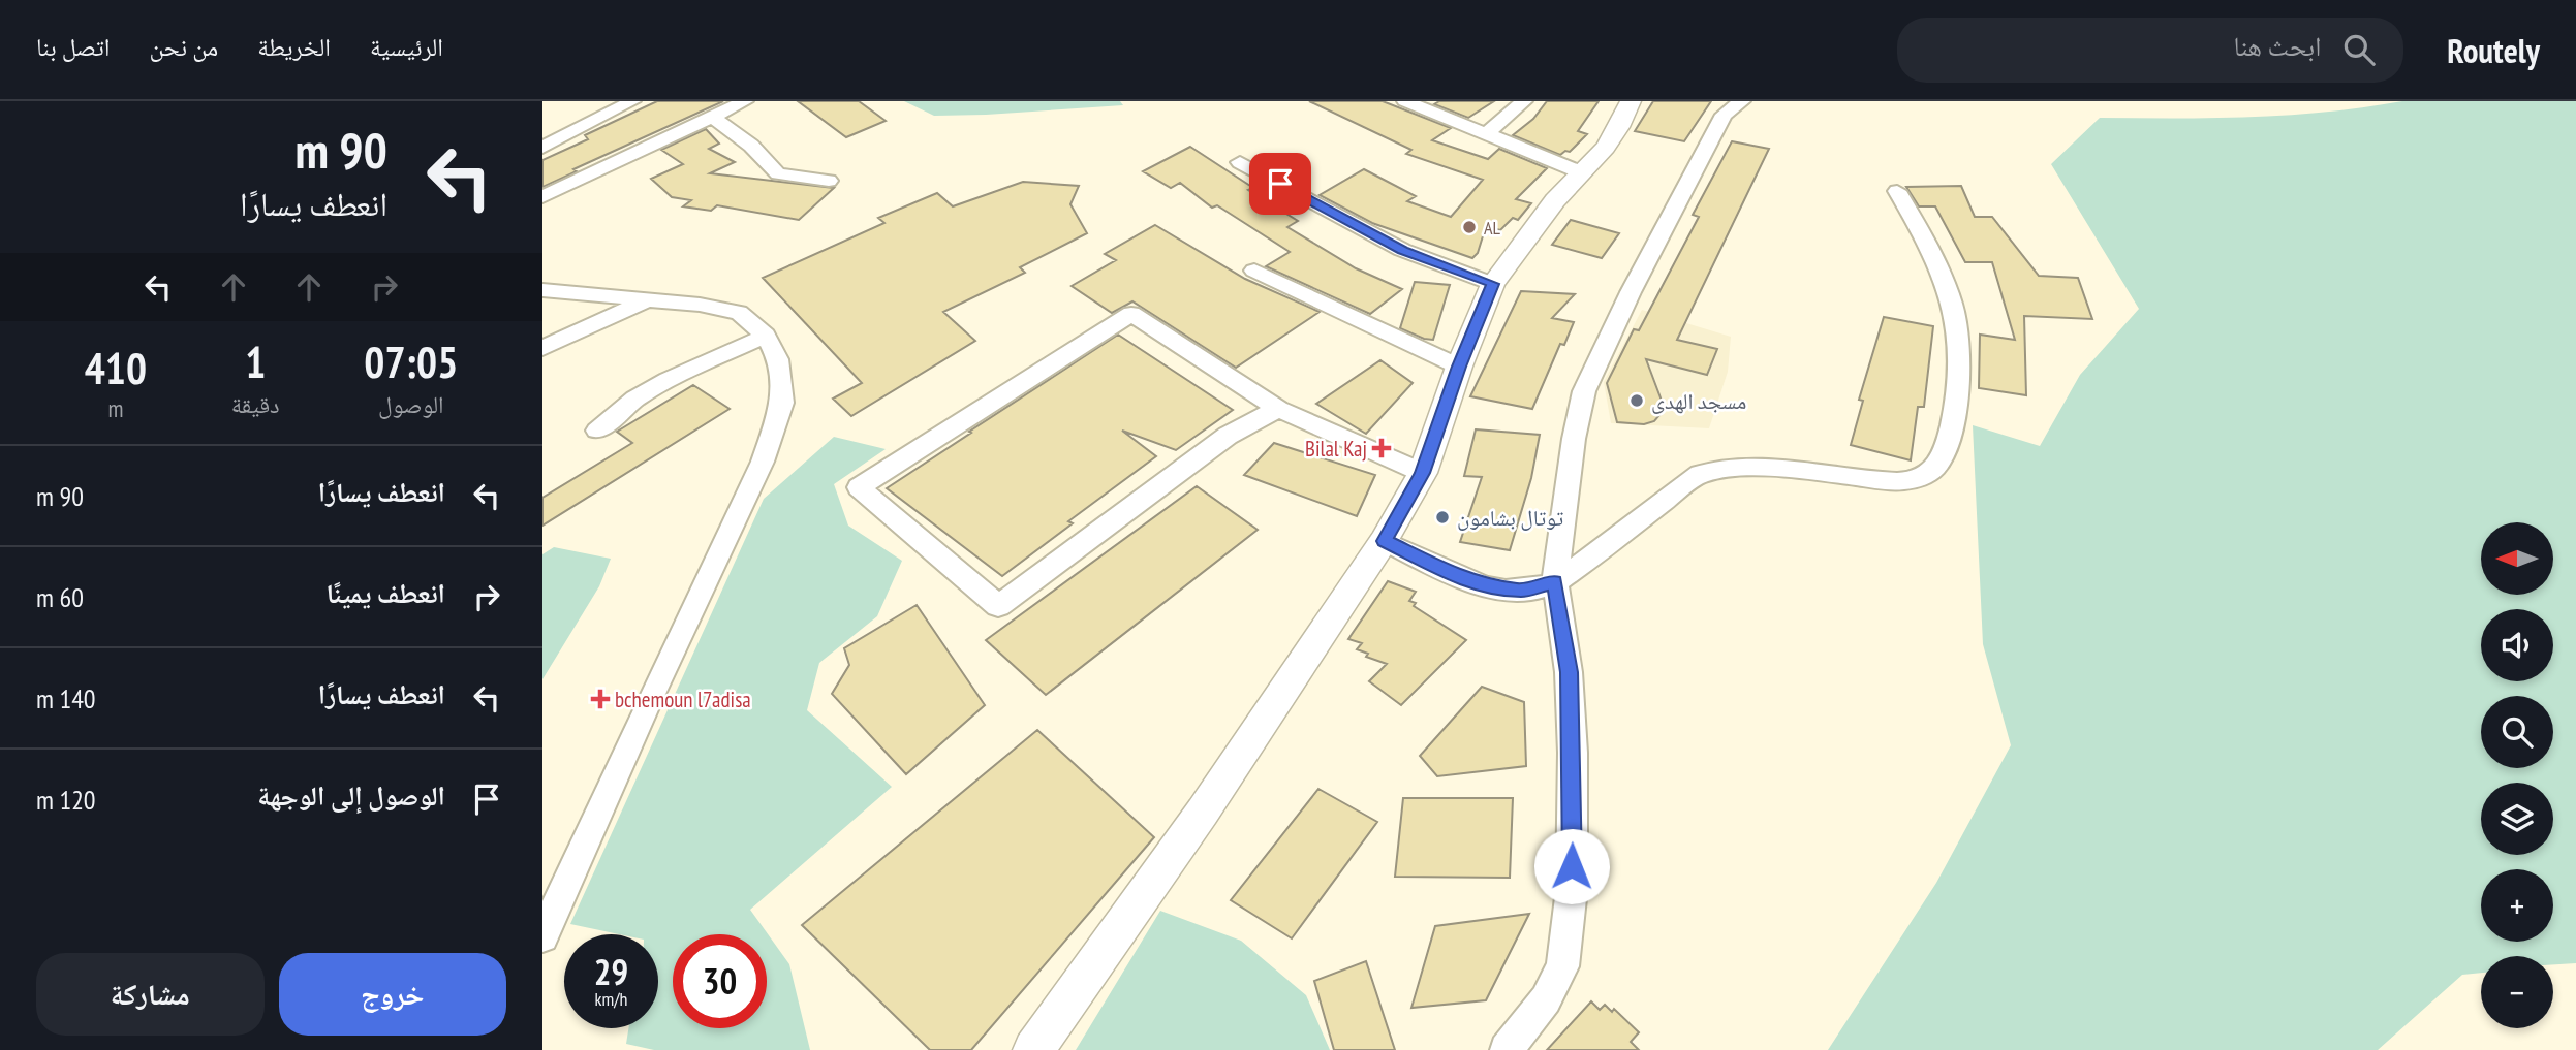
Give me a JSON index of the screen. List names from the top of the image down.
{
  "places": {
    "other": ["AL", "مسجد الهدى", "توتال بشامون"],
    "health": ["Bilal Kaj", "bchemoun l7adisa"]
  },
  "north": "left",
  "page": {
    "header": "Routely",
    "search": "ابحث هنا",
    "nav": [
      "الرئيسية",
      "الخريطة",
      "من نحن",
      "اتصل بنا"
    ],
    "turn": ["90 m", "انعطف يسارًا"],
    "eta": [
      "07:05",
      "الوصول",
      "1",
      "دقيقة",
      "410",
      "m"
    ],
    "list": [
      {
        "name": "انعطف يسارًا",
        "value": "90 m"
      },
      {
        "name": "انعطف يمينًا",
        "value": "60 m"
      },
      {
        "name": "انعطف يسارًا",
        "value": "140 m"
      },
      {
        "name": "الوصول إلى الوجهة",
        "value": "120 m"
      }
    ],
    "map_buttons": ["+", "−"],
    "speed": "29 km/h",
    "limit": "30",
    "buttons": ["خروج", "مشاركة"]
  }
}
